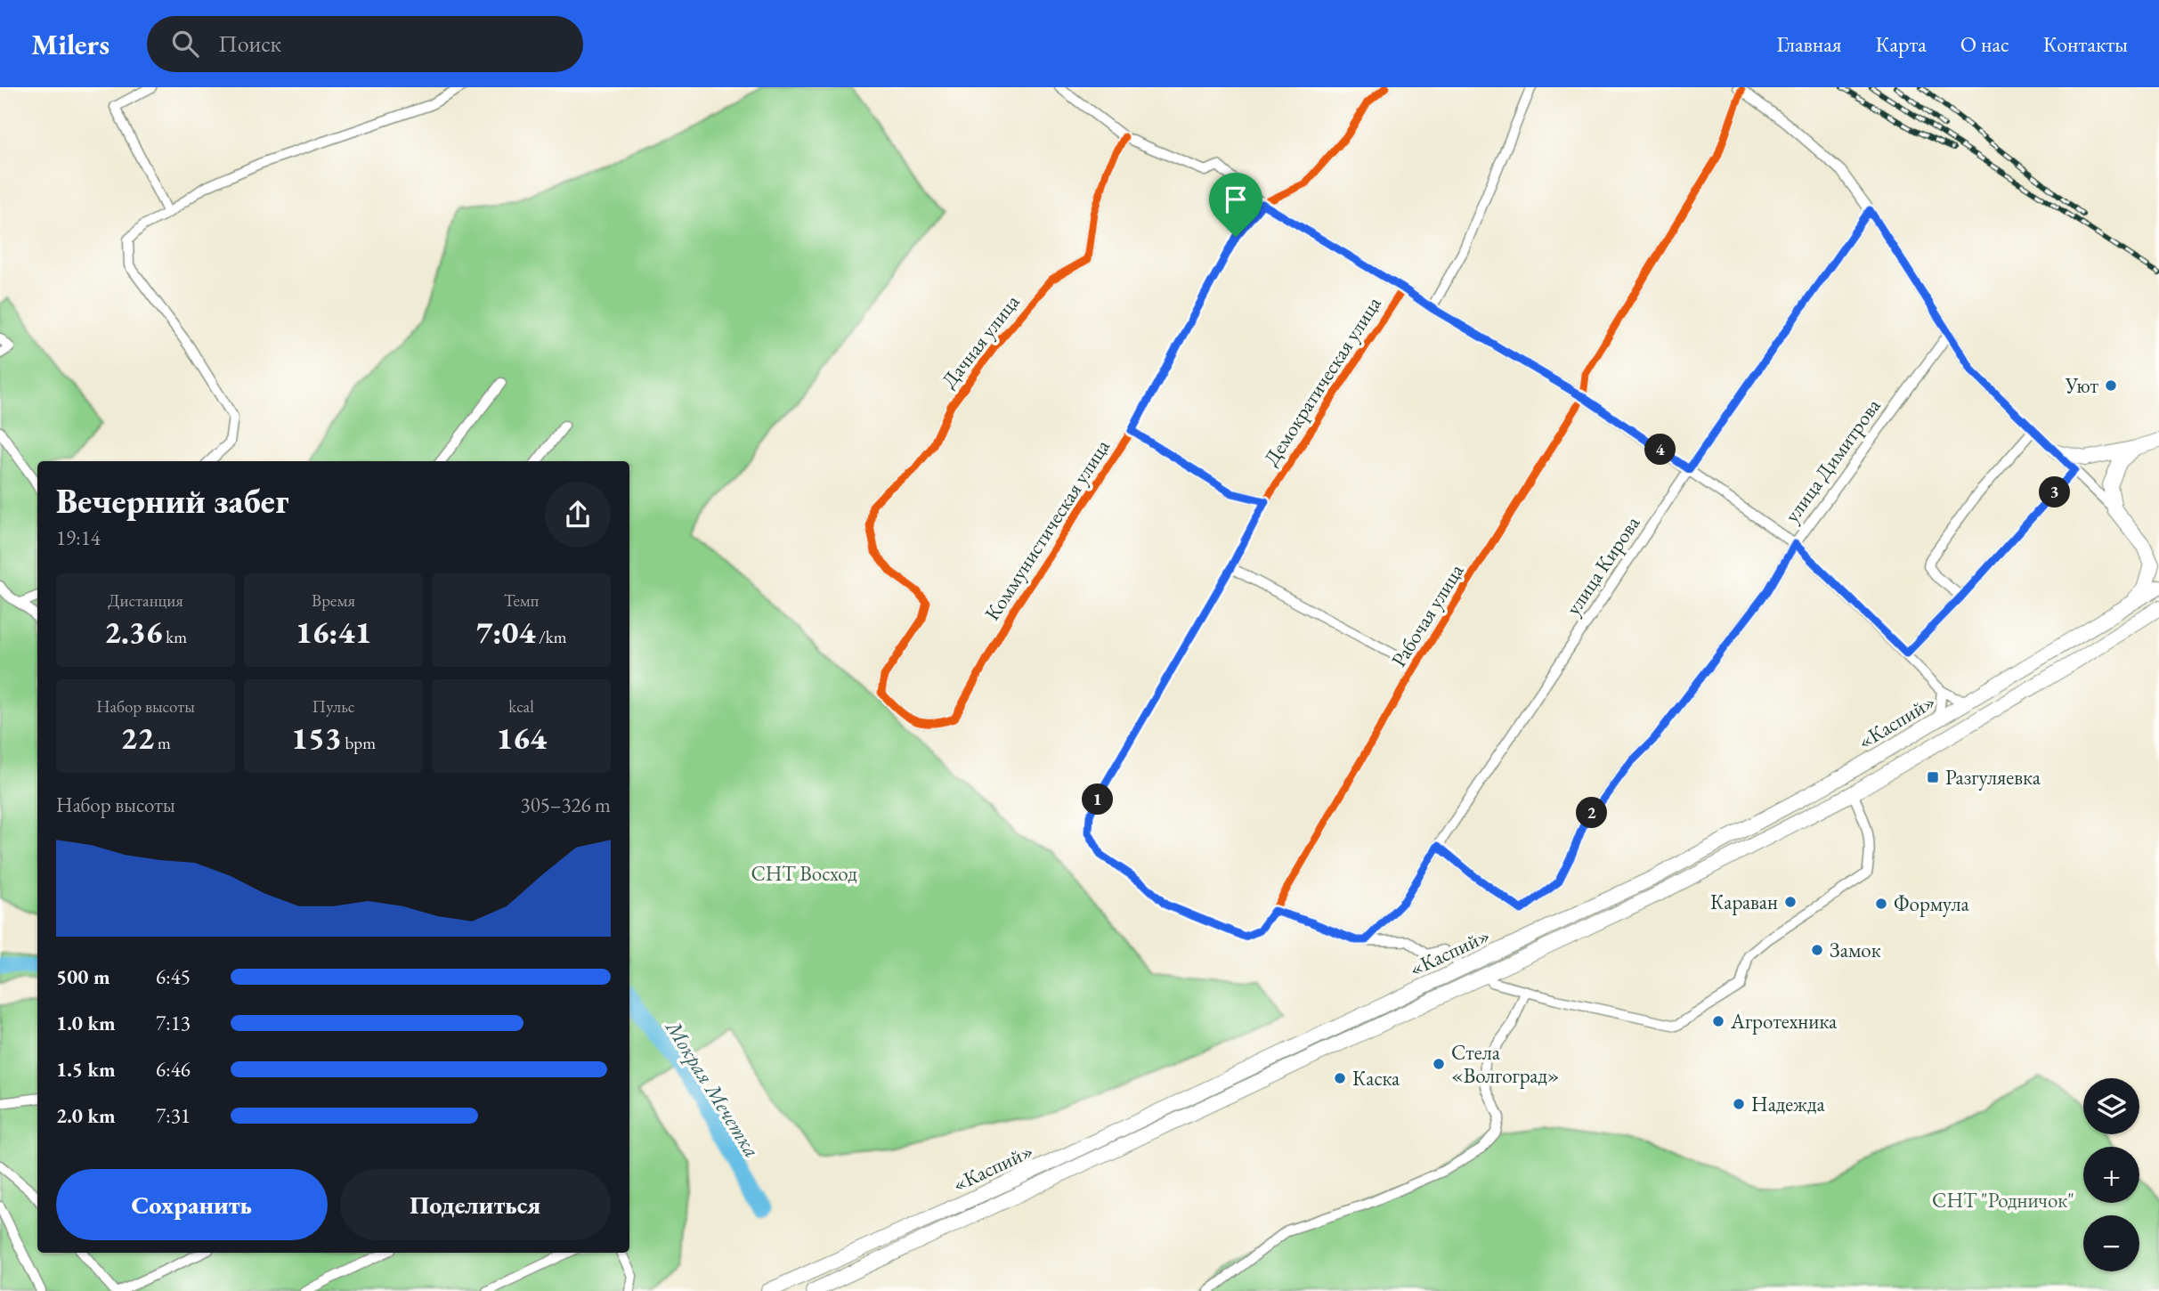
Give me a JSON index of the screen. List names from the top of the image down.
{
  "streets": {
    "highway": ["«Каспий»"],
    "street": [
      "Дачная улица",
      "Демократическая улица",
      "улица Димитрова",
      "Коммунистическая улица",
      "улица Кирова",
      "Рабочая улица"
    ]
  },
  "crossings": [
    ["Дачная улица", "Коммунистическая улица"],
    ["Демократическая улица", "Рабочая улица"],
    ["улица Димитрова", "улица Кирова"]
  ],
  "water": ["Мокрая Мечетка"],
  "parks": ["СНТ Восход", "СНТ \"Родничок\""],
  "places": {
    "other": [
      "Уют",
      "Караван",
      "Формула",
      "Замок",
      "Агротехника",
      "Стела «Волгоград»",
      "Каска",
      "Надежда"
    ],
    "transit": ["Разгуляевка"]
  },
  "page": {
    "header": "Milers",
    "search": "Поиск",
    "nav": [
      "Главная",
      "Карта",
      "О нас",
      "Контакты"
    ],
    "pins": [
      "4",
      "3",
      "1",
      "2"
    ],
    "heading": ["Вечерний забег", "19:14"],
    "stats": [
      ["Дистанция", "2.36 km"],
      ["Время", "16:41"],
      ["Темп", "7:04 /km"],
      ["Набор высоты", "22 m"],
      ["Пульс", "153 bpm"],
      ["kcal", "164"]
    ],
    "chart": ["Набор высоты", "305–326 m"],
    "list": [
      {
        "name": "500 m",
        "note": "6:45"
      },
      {
        "name": "1.0 km",
        "note": "7:13"
      },
      {
        "name": "1.5 km",
        "note": "6:46"
      },
      {
        "name": "2.0 km",
        "note": "7:31"
      }
    ],
    "map_buttons": ["+", "−"],
    "buttons": ["Сохранить", "Поделиться"]
  }
}
